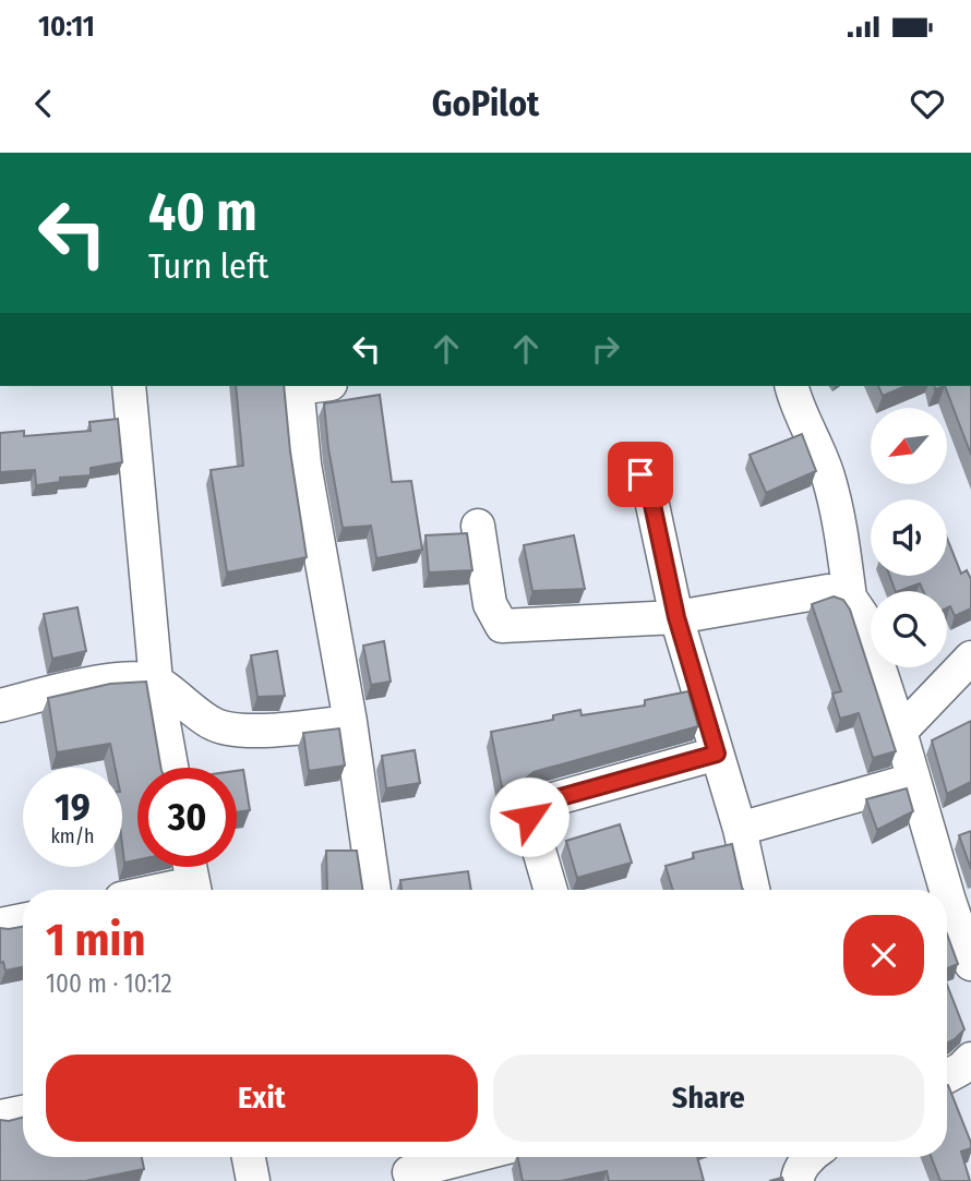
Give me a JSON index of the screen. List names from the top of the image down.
{
  "north": "bottom left",
  "page": {
    "status": "10:11",
    "header": "GoPilot",
    "turn": ["40 m", "Turn left"],
    "speed": "19 km/h",
    "limit": "30",
    "heading": ["1 min", "100 m · 10:12"],
    "buttons": ["Exit", "Share"]
  }
}
